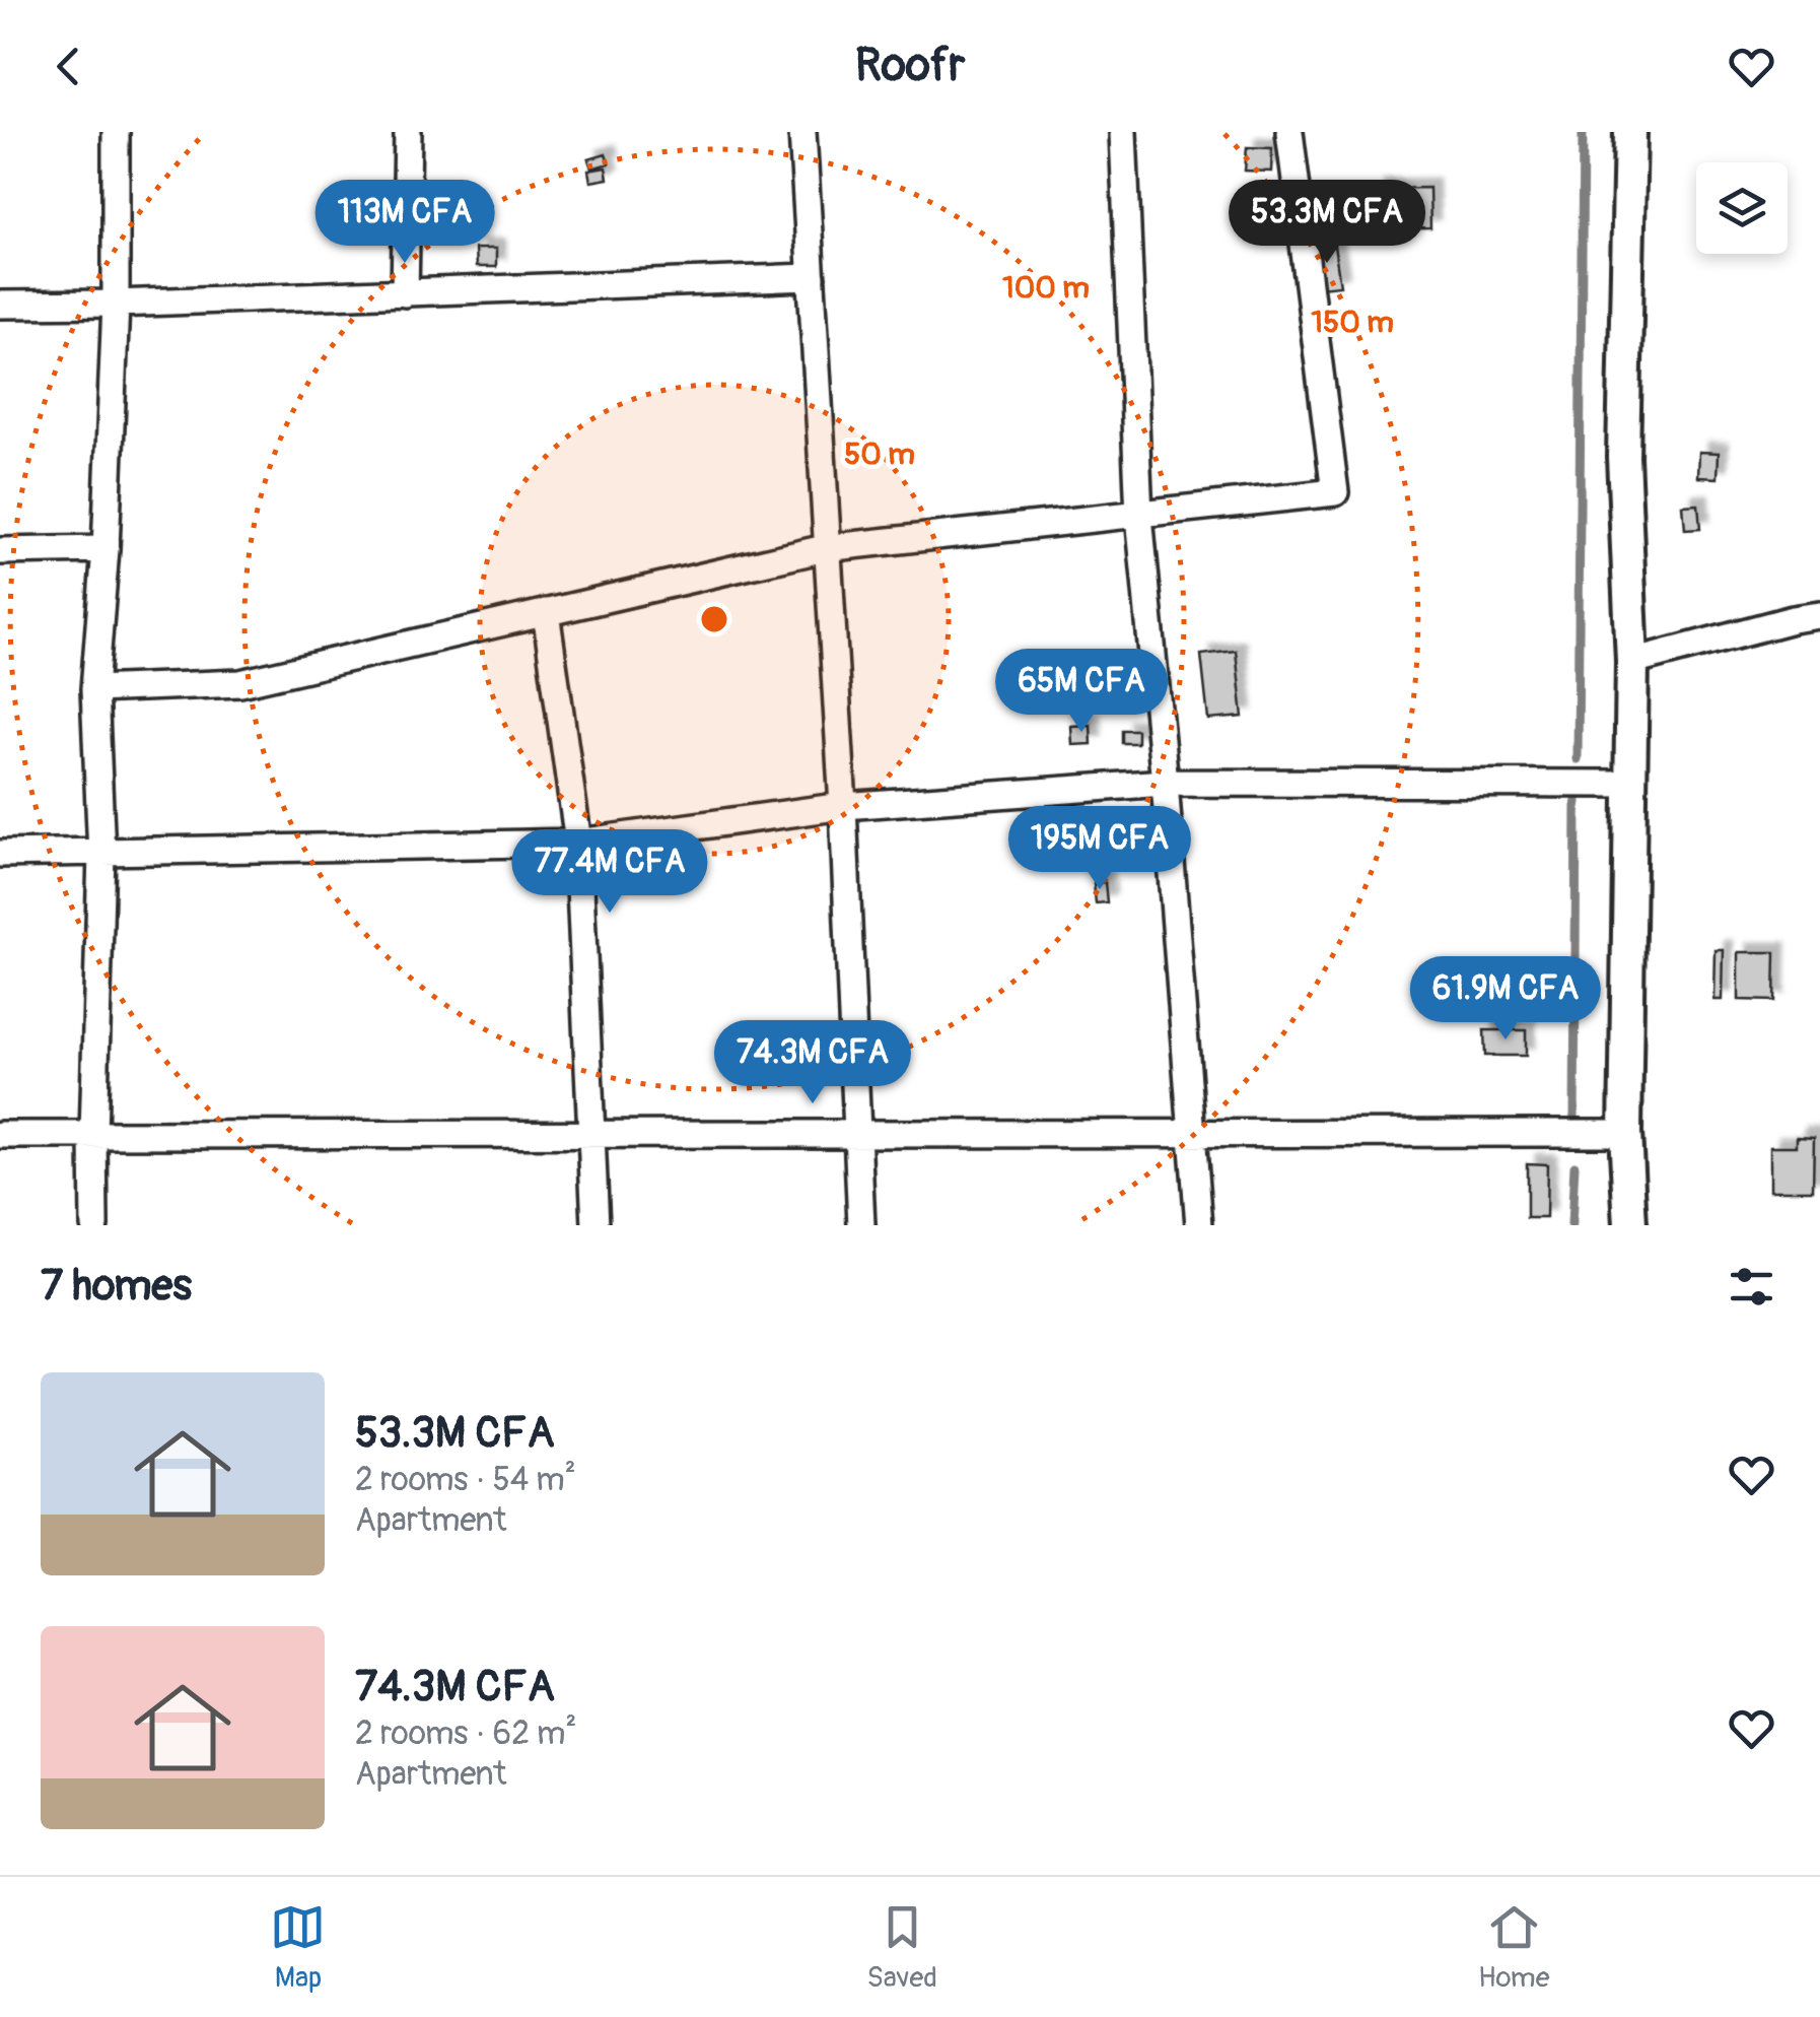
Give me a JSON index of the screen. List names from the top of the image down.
{
  "page": {
    "header": "Roofr",
    "price": [
      "113M CFA",
      "53.3M CFA",
      "65M CFA",
      "195M CFA",
      "77.4M CFA",
      "61.9M CFA",
      "74.3M CFA"
    ],
    "heading": "7 homes",
    "list": [
      {
        "name": "53.3M CFA",
        "note": "2 rooms · 54 m² · Apartment"
      },
      {
        "name": "74.3M CFA",
        "note": "2 rooms · 62 m² · Apartment"
      }
    ],
    "tabs": ["Map", "Saved", "Home"]
  },
  "rings": ["100 m", "150 m", "50 m"]
}
